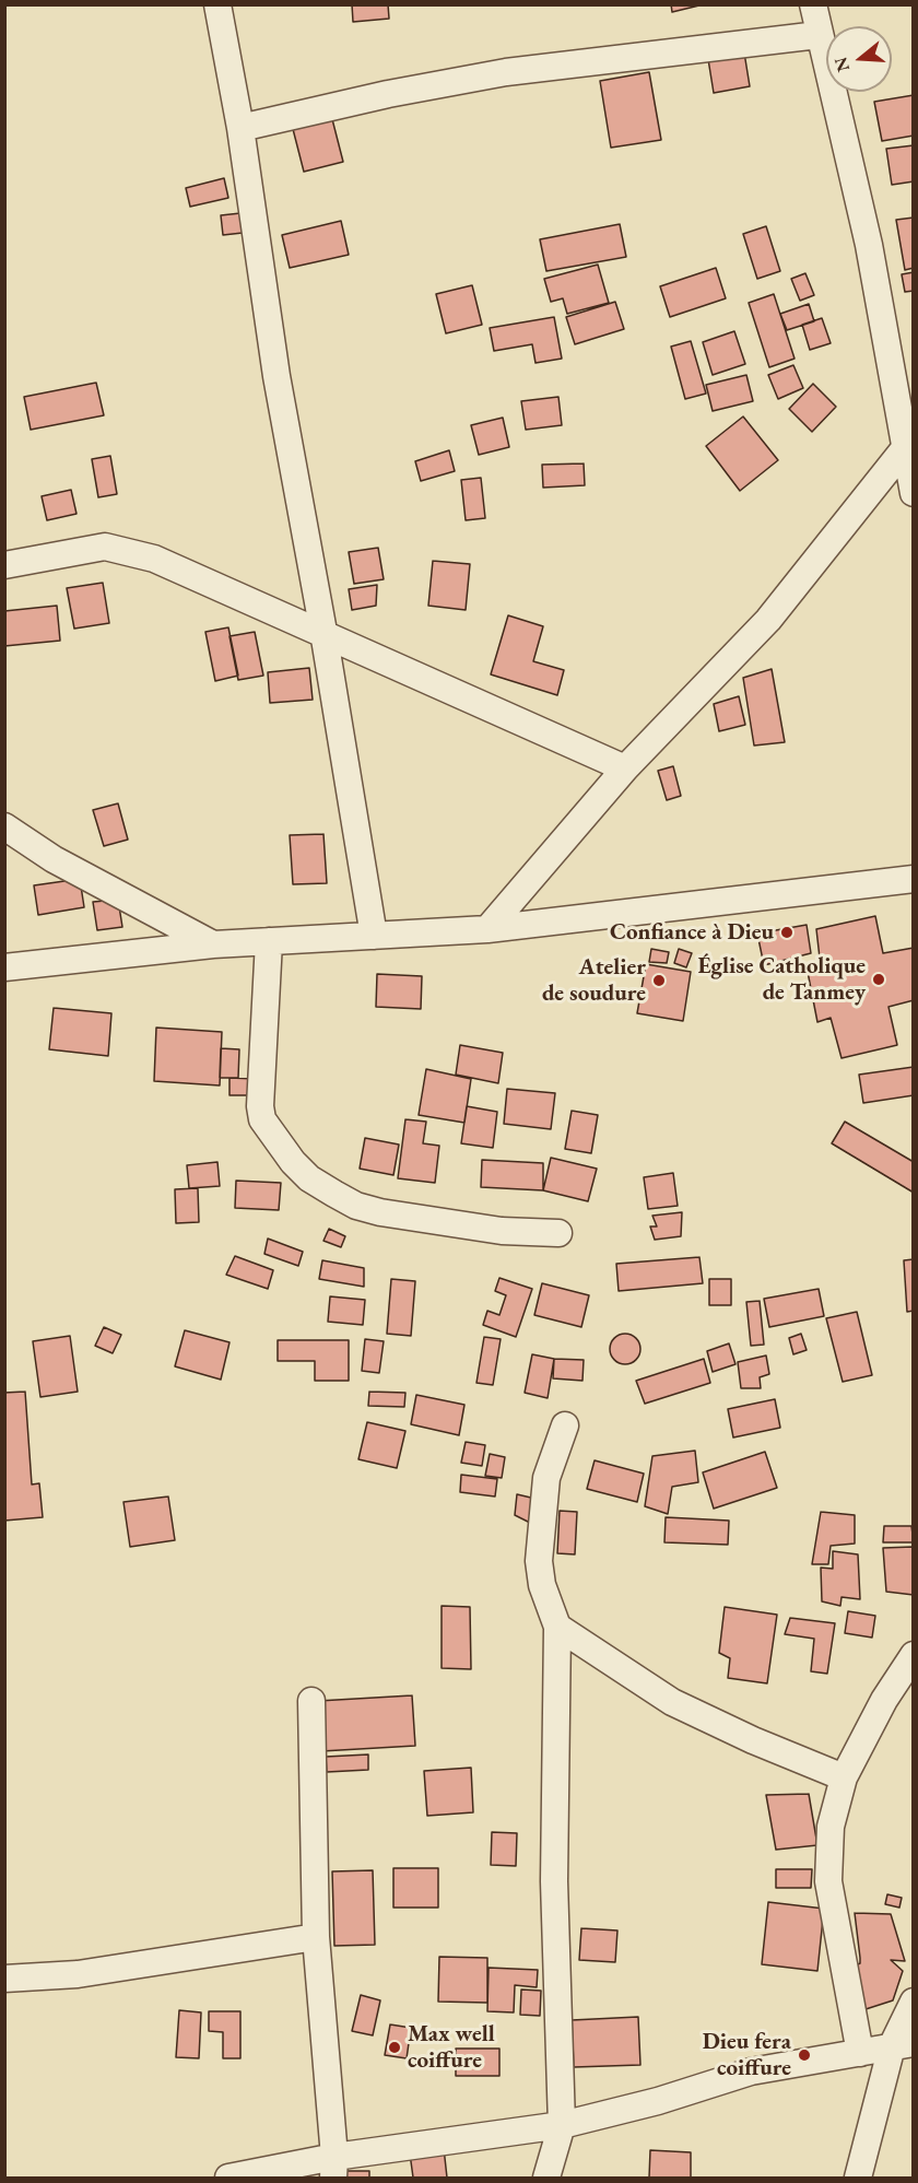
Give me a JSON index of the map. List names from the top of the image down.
{
  "places": [
    "Confiance à Dieu",
    "Église Catholique de Tanmey",
    "Atelier de soudure",
    "Max well coiffure",
    "Dieu fera coiffure"
  ],
  "north": "left"
}
